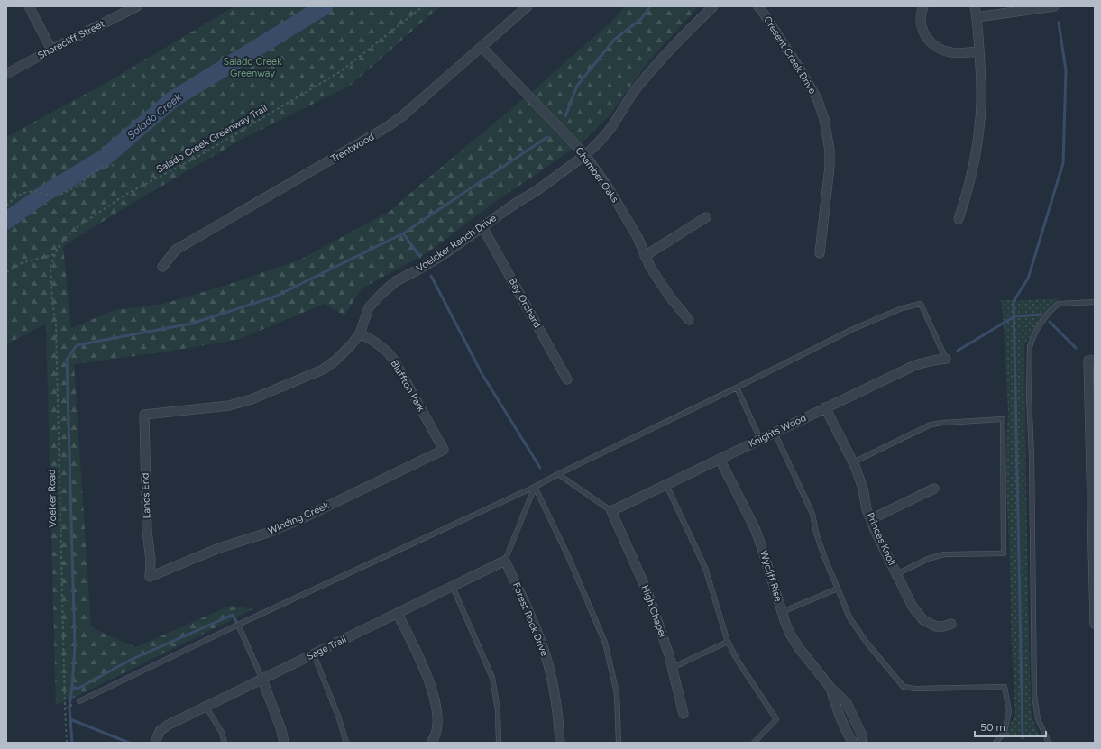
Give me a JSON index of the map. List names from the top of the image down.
{
  "streets": {
    "street": [
      "Shorecliff Street",
      "Cresent Creek Drive",
      "Trentwood",
      "Chamber Oaks",
      "Voelcker Ranch Drive",
      "Bay Orchard",
      "Bluffton Park",
      "Knights Wood",
      "Lands End",
      "Winding Creek",
      "Princes Knoll",
      "Wycliff Rise",
      "High Chapel",
      "Forest Rock Drive",
      "Sage Trail"
    ],
    "path": ["Salado Creek Greenway Trail", "Voelker Road"]
  },
  "crossings": [
    ["Salado Creek Greenway Trail", "Voelker Road"],
    ["Trentwood", "Chamber Oaks"],
    ["Chamber Oaks", "Voelcker Ranch Drive"],
    ["Voelcker Ranch Drive", "Bay Orchard"],
    ["Voelcker Ranch Drive", "Bluffton Park"],
    ["Voelcker Ranch Drive", "Lands End"],
    ["Bluffton Park", "Winding Creek"],
    ["Knights Wood", "Princes Knoll"],
    ["Knights Wood", "Wycliff Rise"],
    ["Knights Wood", "High Chapel"],
    ["Lands End", "Winding Creek"],
    ["Forest Rock Drive", "Sage Trail"]
  ],
  "water": ["Salado Creek"],
  "parks": ["Salado Creek Greenway"],
  "scale_bar": "50 m"
}
